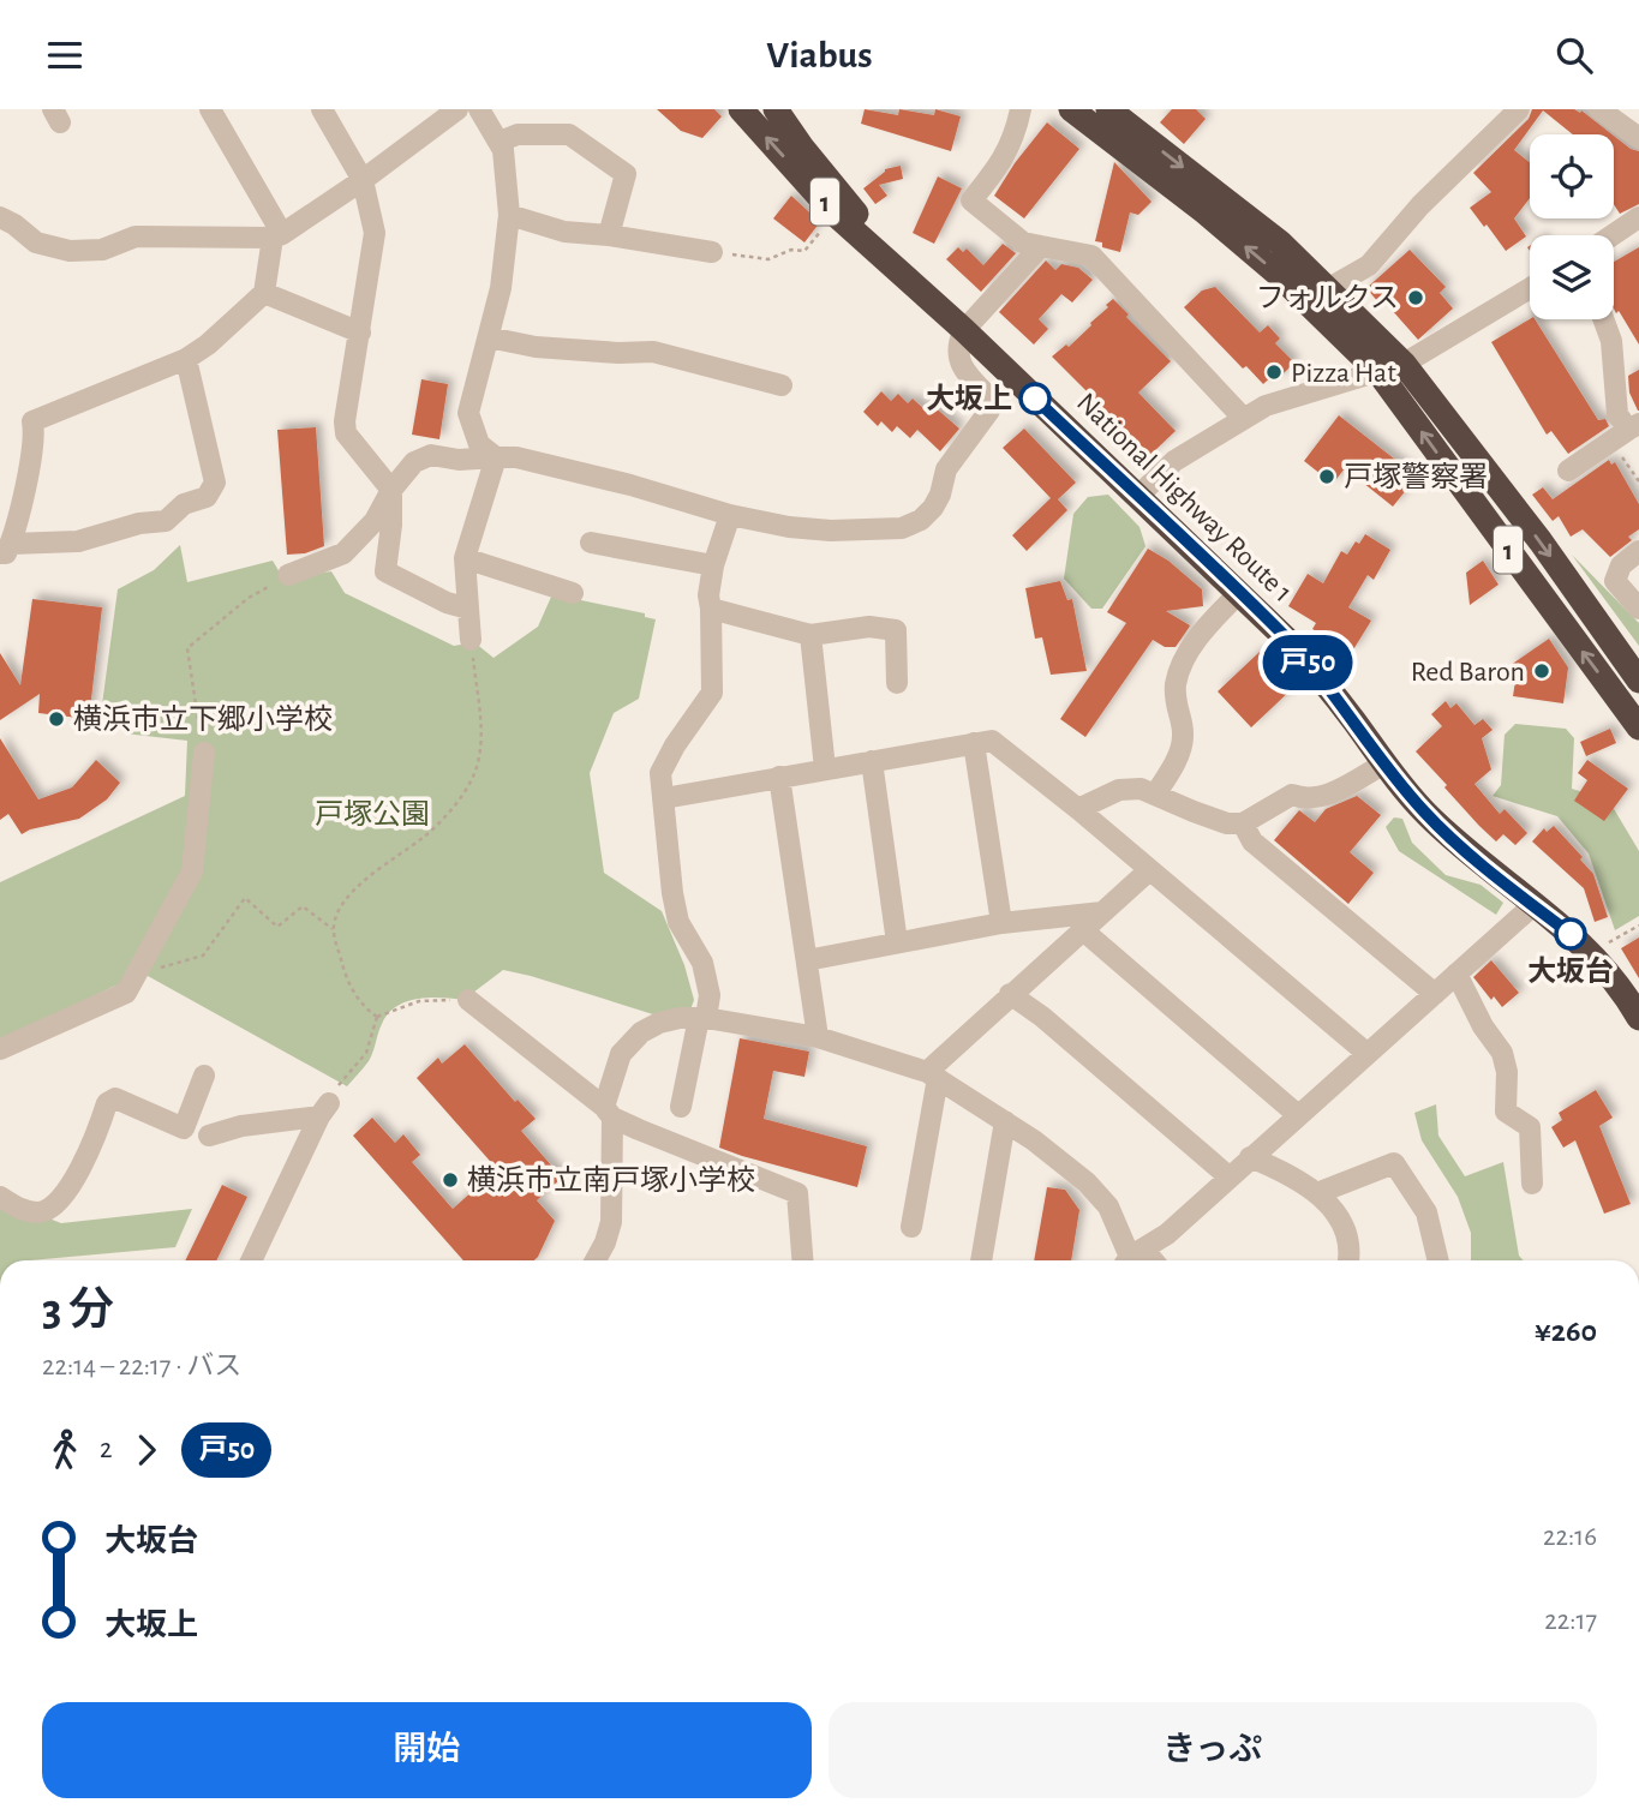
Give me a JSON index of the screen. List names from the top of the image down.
{
  "streets": {
    "highway": ["1", "National Highway Route 1"]
  },
  "parks": ["戸塚公園"],
  "places": [
    "フォルクス",
    "Pizza Hat",
    "大坂上",
    "戸塚警察署",
    "Red Baron",
    "横浜市立下郷小学校",
    "大坂台",
    "横浜市立南戸塚小学校"
  ],
  "lines": ["bus line 戸50"],
  "page": {
    "header": "Viabus",
    "on_map": "戸50",
    "heading": ["3 分", "22:14 – 22:17 · バス", "¥260"],
    "legs": ["2", "戸50"],
    "list": [
      {
        "name": "大坂台",
        "value": "22:16"
      },
      {
        "name": "大坂上",
        "value": "22:17"
      }
    ],
    "buttons": ["開始", "きっぷ"]
  }
}
